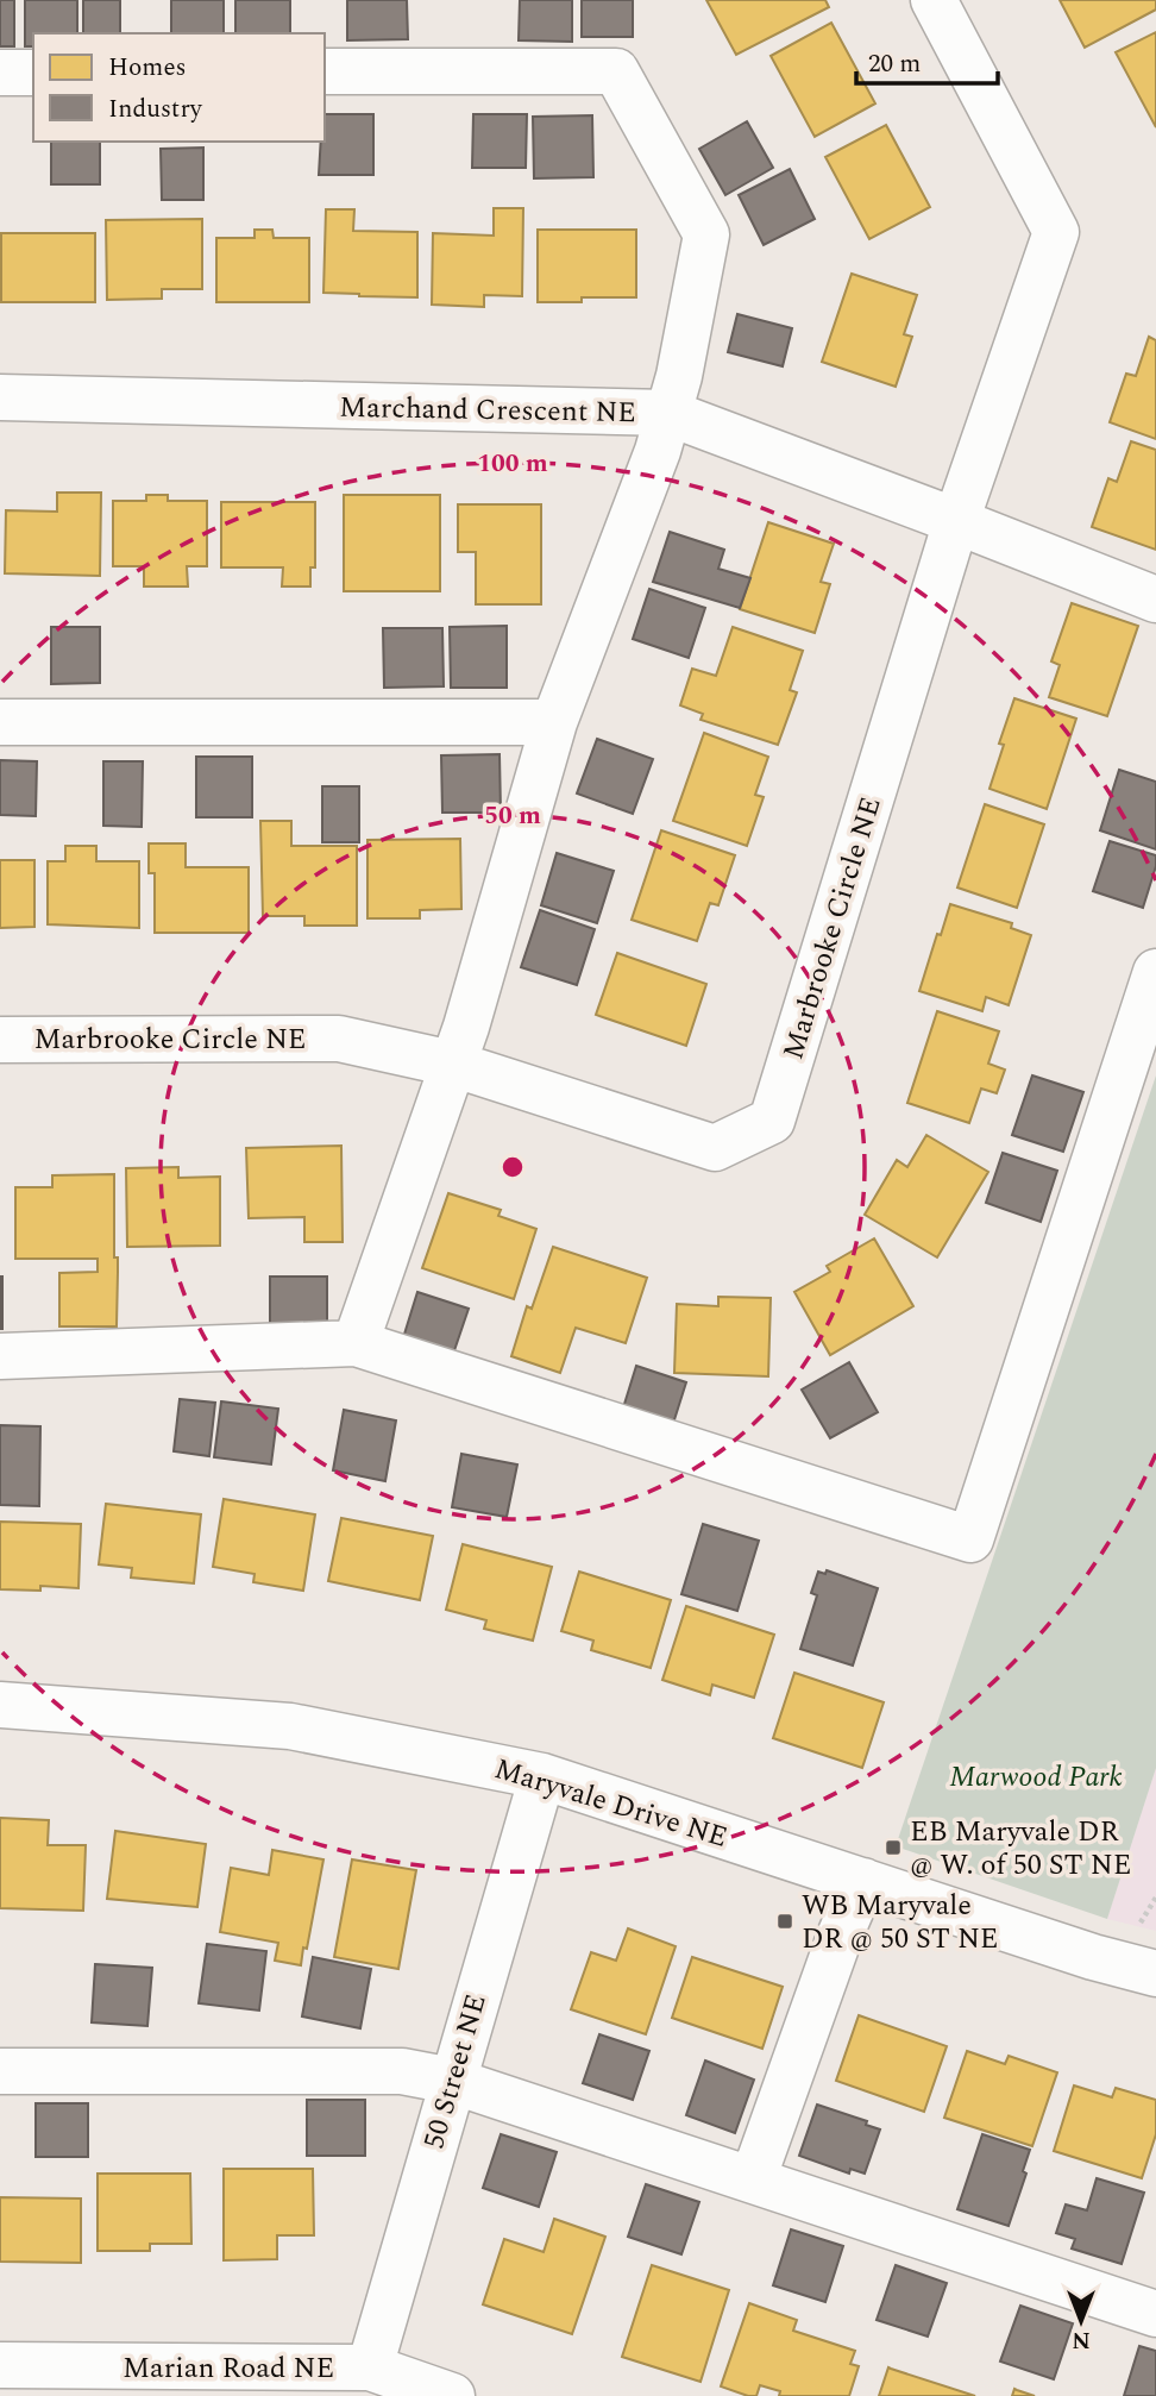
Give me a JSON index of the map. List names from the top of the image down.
{
  "streets": {
    "street": [
      "Marchand Crescent NE",
      "Marbrooke Circle NE",
      "Maryvale Drive NE",
      "50 Street NE",
      "Marian Road NE"
    ]
  },
  "crossings": [
    ["Marchand Crescent NE", "Marbrooke Circle NE"],
    ["Maryvale Drive NE", "50 Street NE"],
    ["50 Street NE", "Marian Road NE"]
  ],
  "parks": ["Marwood Park"],
  "places": {
    "transit": ["EB Maryvale DR @ W. of 50 ST NE", "WB Maryvale DR @ 50 ST NE"]
  },
  "legend": ["Homes", "Industry"],
  "scale_bar": "20 m",
  "north": "bottom",
  "rings": ["100 m", "50 m"]
}
